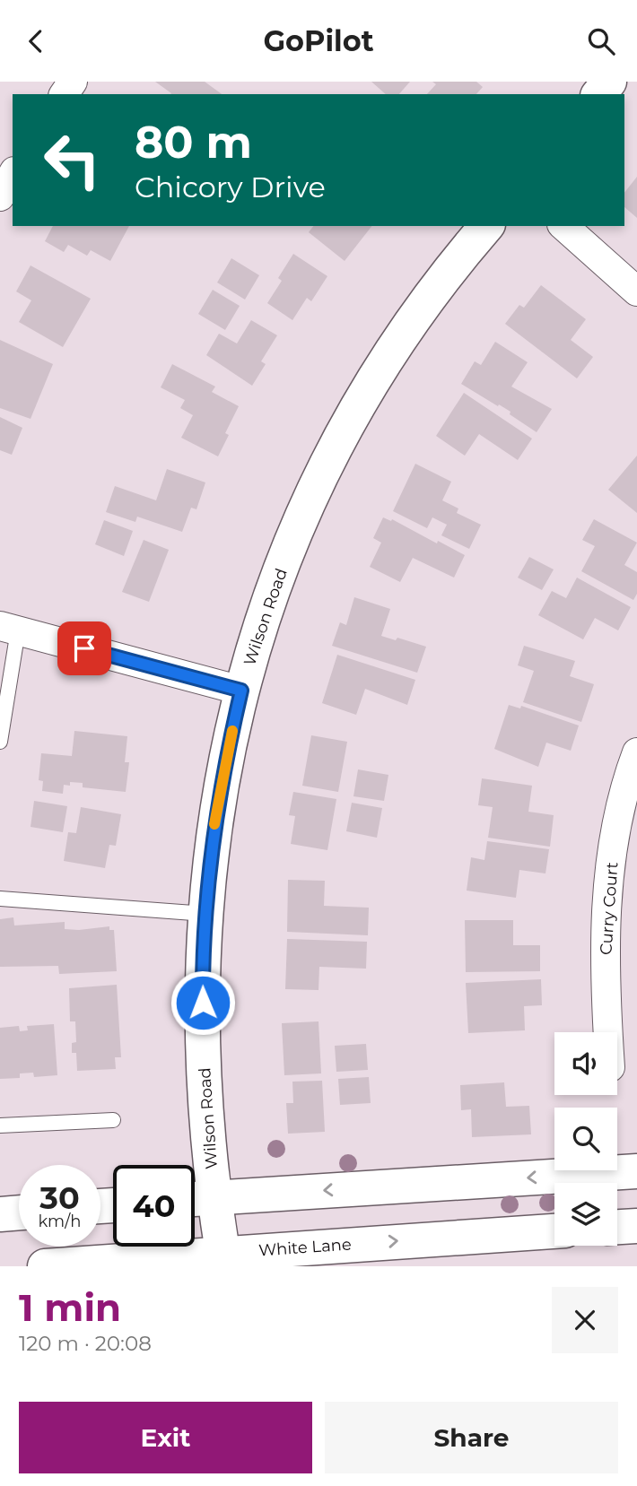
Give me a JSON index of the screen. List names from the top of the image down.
{
  "streets": {
    "street": ["Wilson Road", "Curry Court", "White Lane"]
  },
  "crossings": [
    ["Wilson Road", "White Lane"]
  ],
  "page": {
    "header": "GoPilot",
    "turn": ["80 m", "Chicory Drive"],
    "speed": "30 km/h",
    "limit": "40",
    "heading": ["1 min", "120 m · 20:08"],
    "buttons": ["Exit", "Share"]
  }
}
